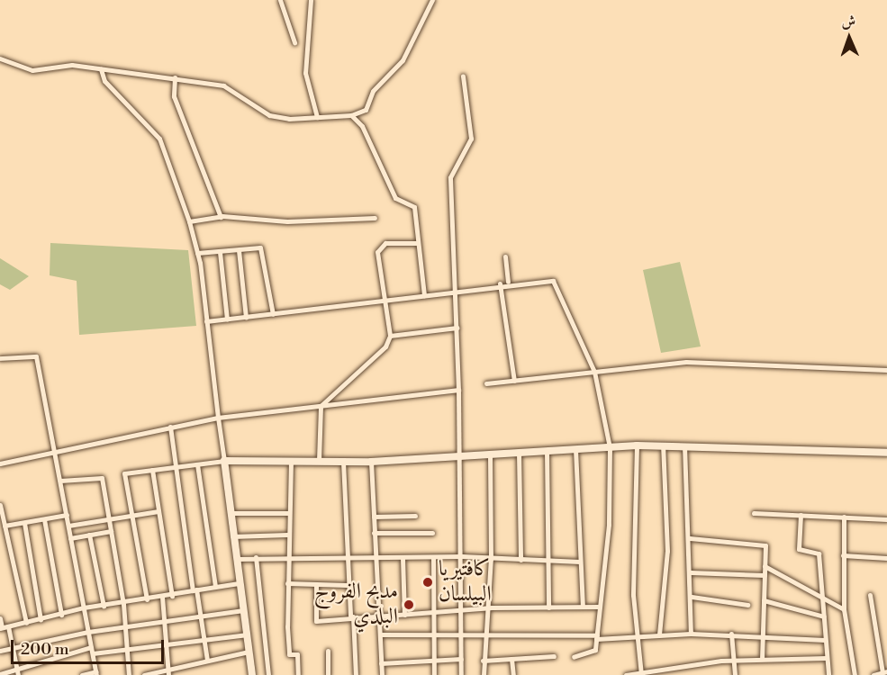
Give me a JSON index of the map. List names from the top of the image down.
{
  "places": ["كافتيريا البيلسان", "مدبح الفروج البلدي"],
  "scale_bar": "200 m",
  "north": "top"
}
